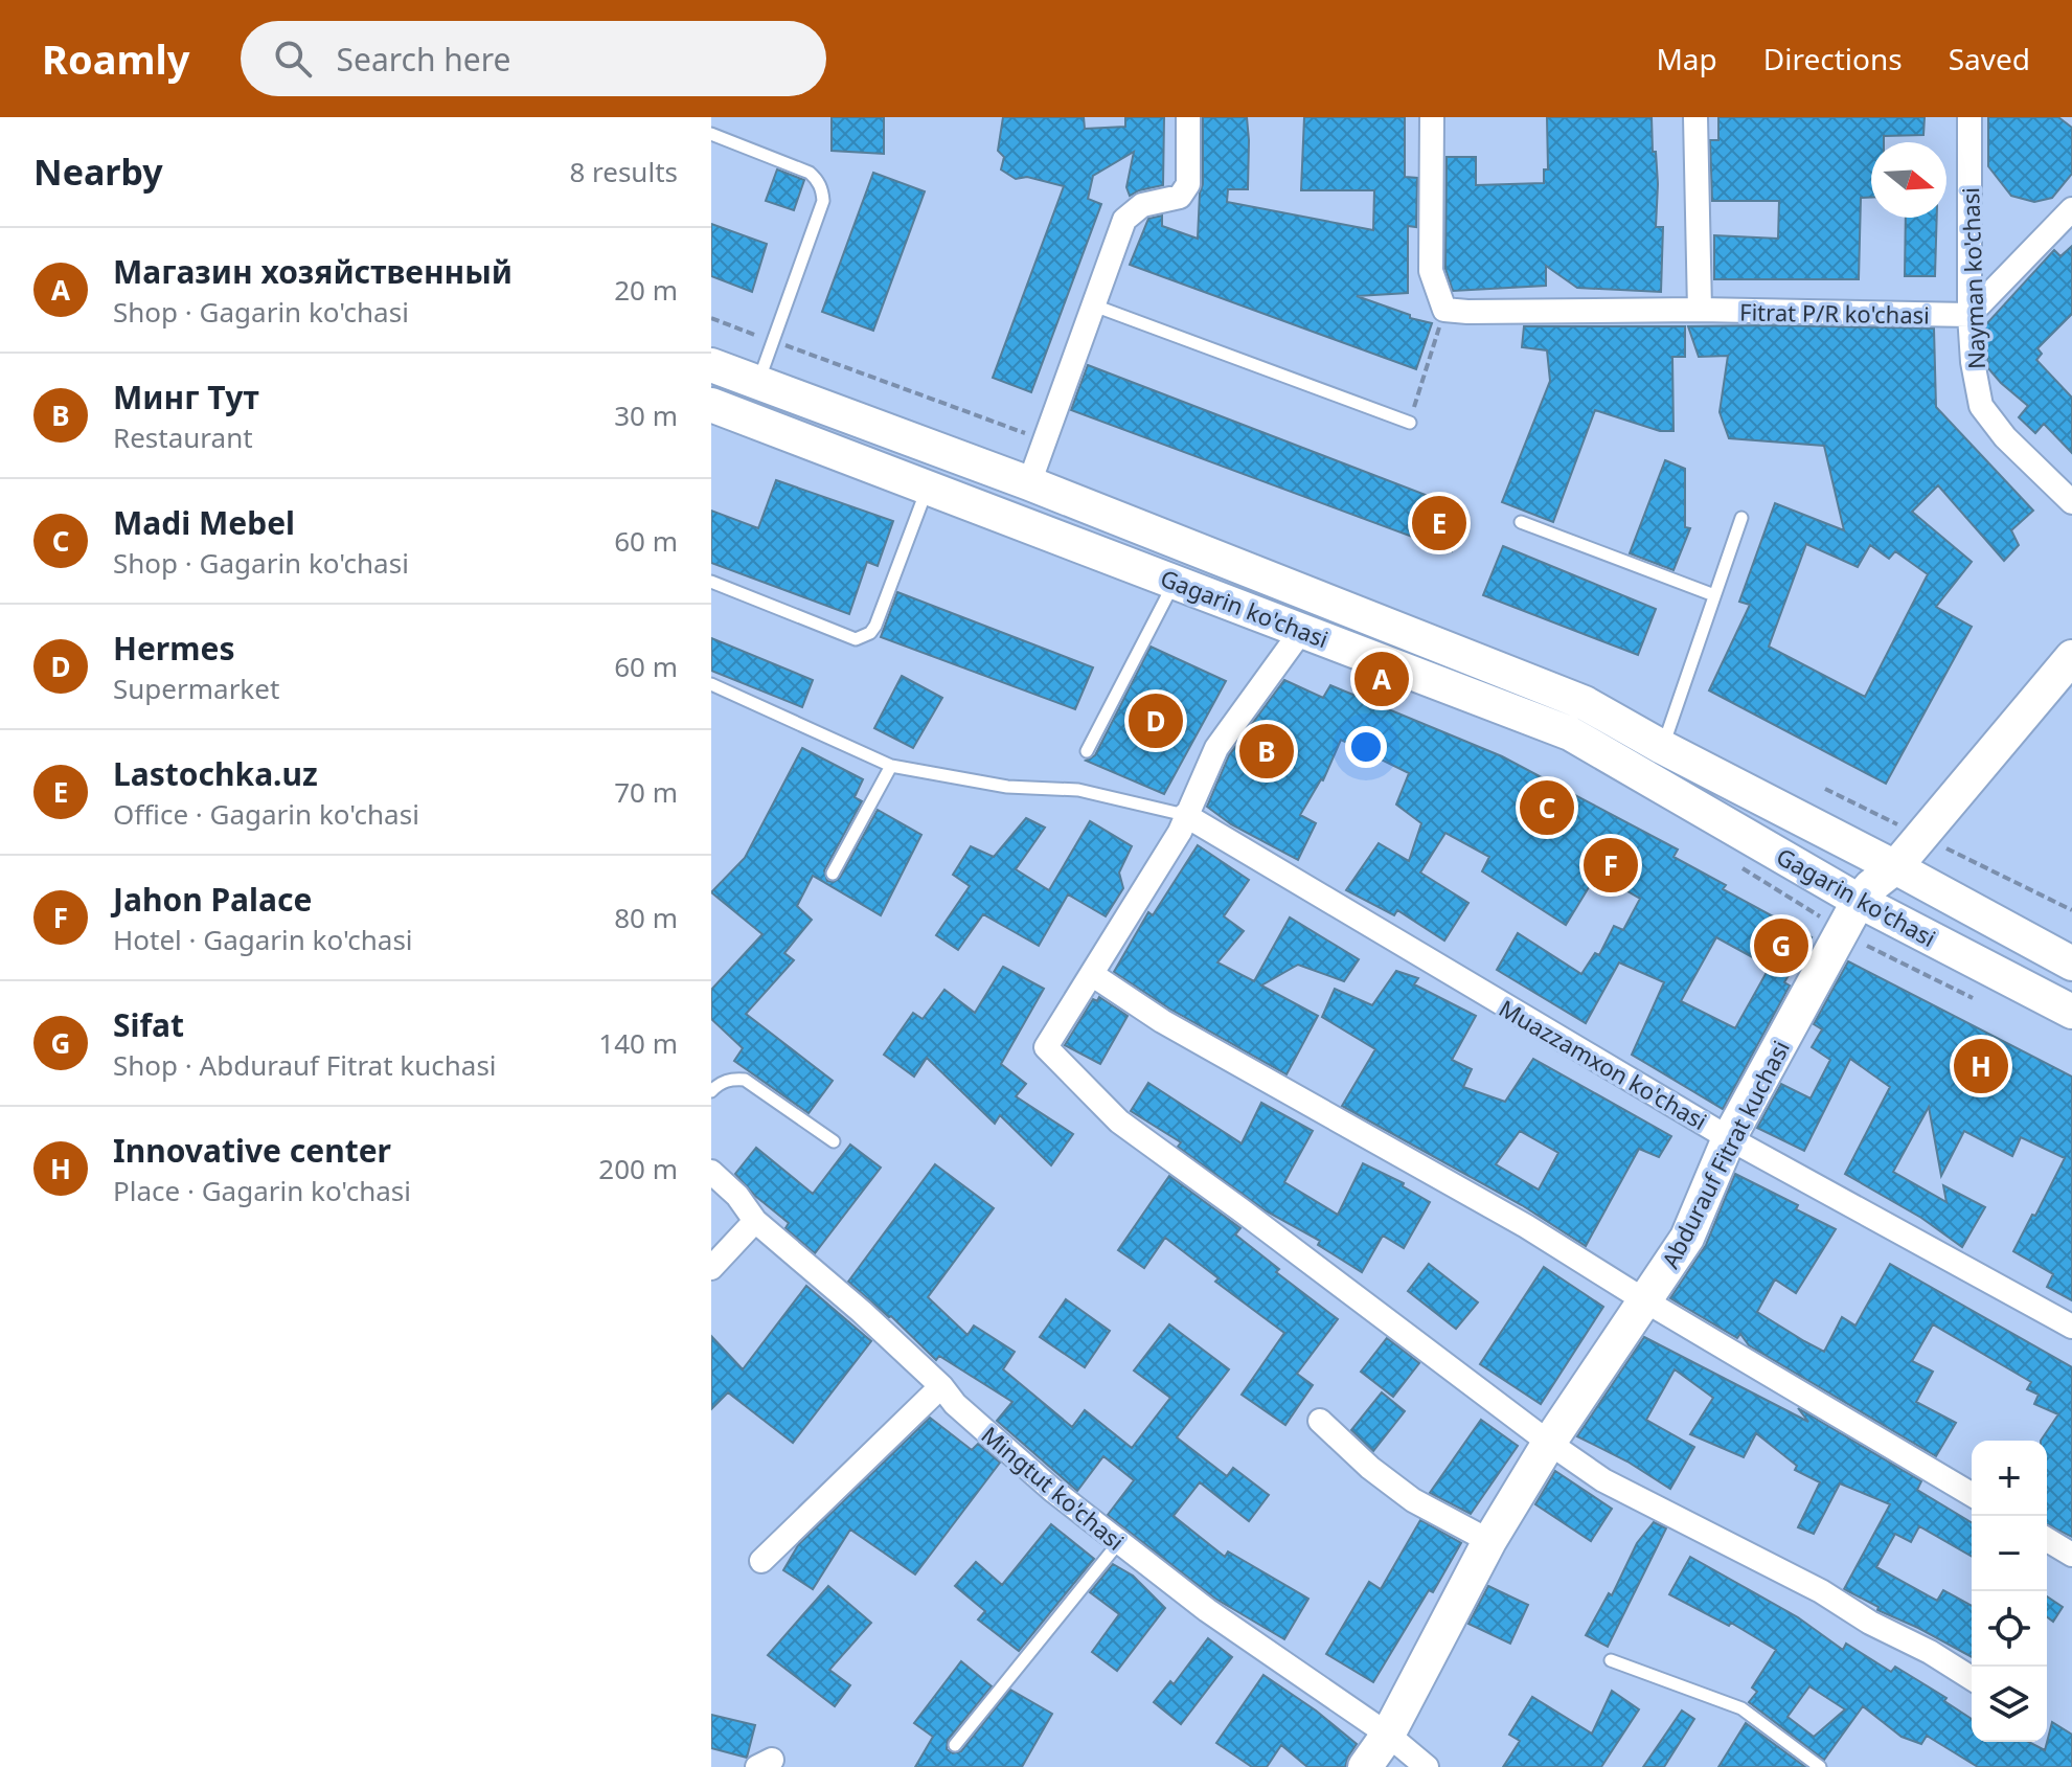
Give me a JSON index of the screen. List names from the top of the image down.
{
  "streets": {
    "main road": ["Gagarin ko'chasi", "Abdurauf Fitrat kuchasi"],
    "street": [
      "Nayman ko'chasi",
      "Fitrat P/R ko'chasi",
      "Muazzamxon ko'chasi",
      "Mingtut ko'chasi"
    ]
  },
  "crossings": [
    ["Nayman ko'chasi", "Fitrat P/R ko'chasi"],
    ["Gagarin ko'chasi", "Abdurauf Fitrat kuchasi"],
    ["Muazzamxon ko'chasi", "Abdurauf Fitrat kuchasi"],
    ["Abdurauf Fitrat kuchasi", "Mingtut ko'chasi"]
  ],
  "north": "right",
  "page": {
    "header": "Roamly",
    "search": "Search here",
    "nav": ["Map", "Directions", "Saved"],
    "heading": ["Nearby", "8 results"],
    "list": [
      {
        "mark": "A",
        "name": "Магазин хозяйственный",
        "note": "Shop · Gagarin ko'chasi",
        "value": "20 m"
      },
      {
        "mark": "B",
        "name": "Минг Тут",
        "note": "Restaurant",
        "value": "30 m"
      },
      {
        "mark": "C",
        "name": "Madi Mebel",
        "note": "Shop · Gagarin ko'chasi",
        "value": "60 m"
      },
      {
        "mark": "D",
        "name": "Hermes",
        "note": "Supermarket",
        "value": "60 m"
      },
      {
        "mark": "E",
        "name": "Lastochka.uz",
        "note": "Office · Gagarin ko'chasi",
        "value": "70 m"
      },
      {
        "mark": "F",
        "name": "Jahon Palace",
        "note": "Hotel · Gagarin ko'chasi",
        "value": "80 m"
      },
      {
        "mark": "G",
        "name": "Sifat",
        "note": "Shop · Abdurauf Fitrat kuchasi",
        "value": "140 m"
      },
      {
        "mark": "H",
        "name": "Innovative center",
        "note": "Place · Gagarin ko'chasi",
        "value": "200 m"
      }
    ],
    "pins": [
      "E",
      "A",
      "D",
      "B",
      "C",
      "F",
      "G",
      "H"
    ],
    "map_buttons": ["+", "−"]
  }
}
